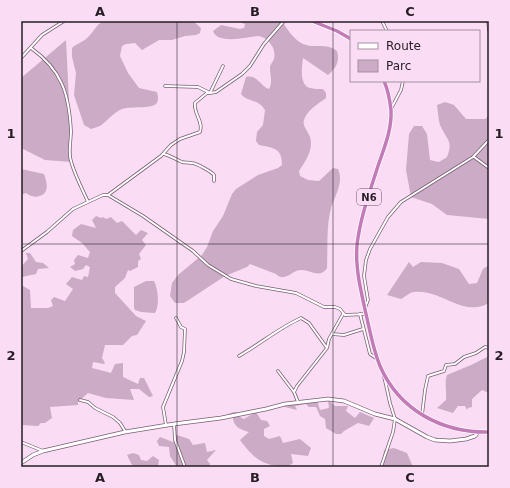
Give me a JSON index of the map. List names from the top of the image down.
{
  "streets": {
    "highway": ["N6"]
  },
  "legend": ["Route", "Parc"],
  "grid": {
    "columns": ["A", "B", "C"],
    "rows": ["1", "2"]
  }
}
